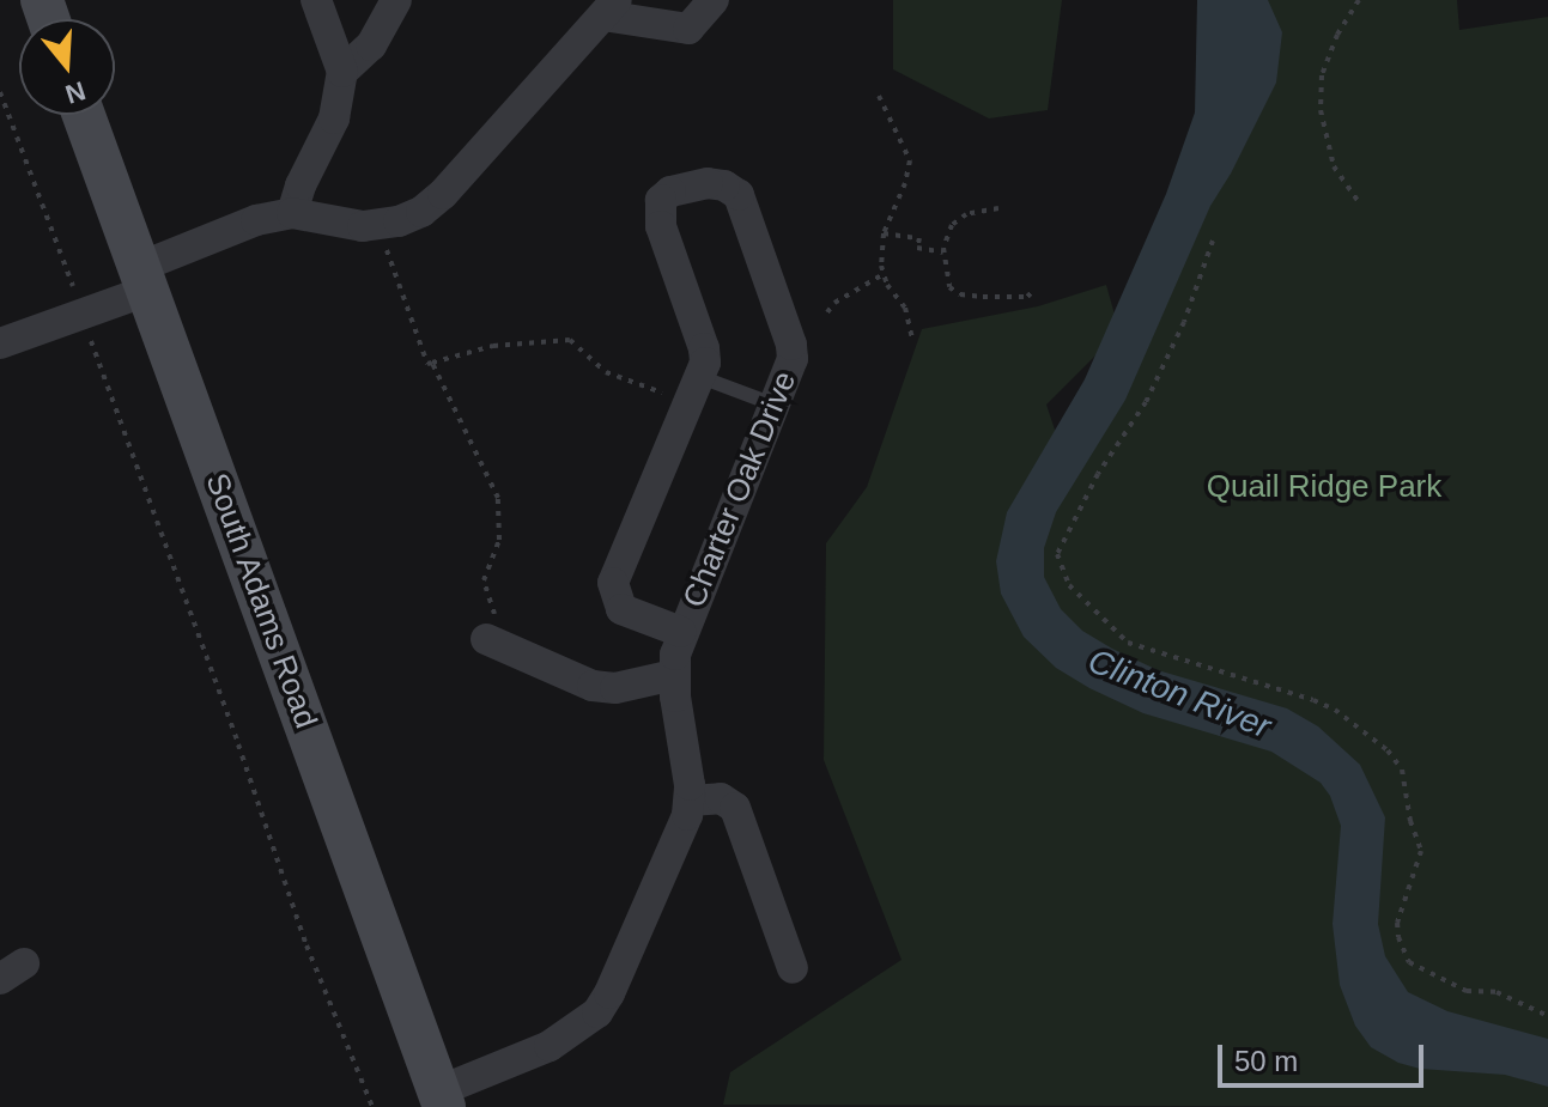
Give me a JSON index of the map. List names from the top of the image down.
{
  "streets": {
    "main road": ["South Adams Road"],
    "street": ["Charter Oak Drive"]
  },
  "crossings": [
    ["Charter Oak Drive", "South Adams Road"]
  ],
  "water": ["Clinton River"],
  "parks": ["Quail Ridge Park"],
  "scale_bar": "50 m",
  "north": "bottom"
}
